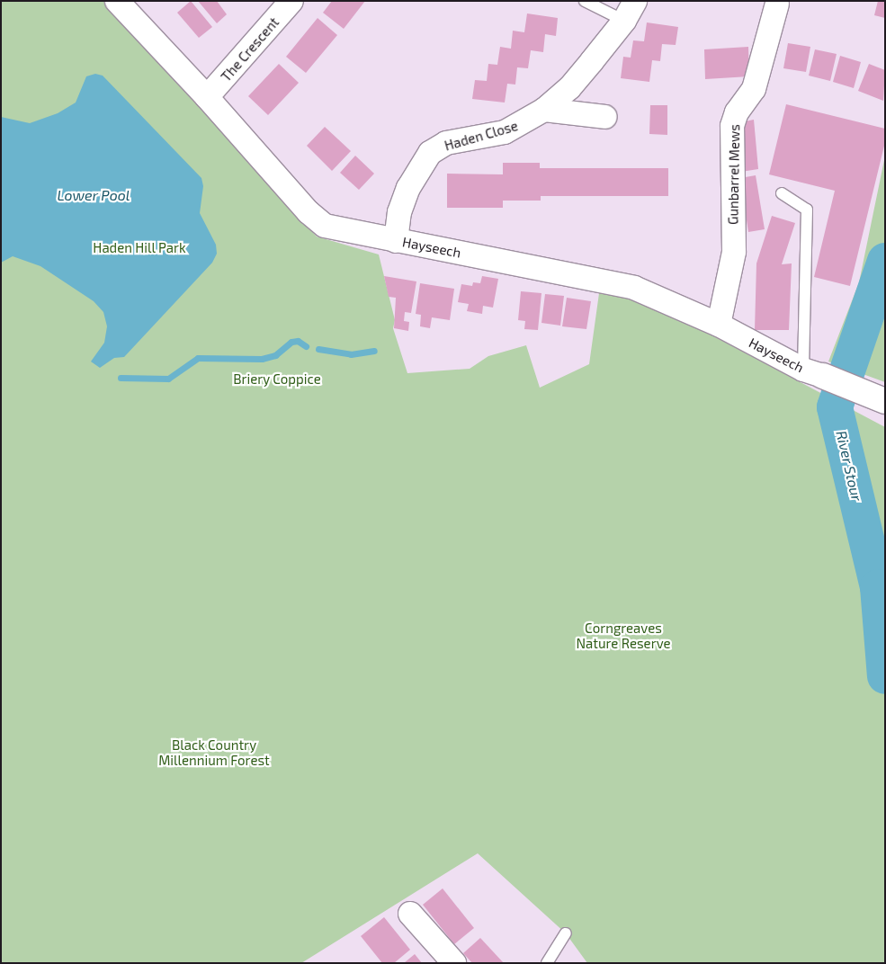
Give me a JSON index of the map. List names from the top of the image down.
{
  "streets": {
    "street": [
      "The Crescent",
      "Haden Close",
      "Gunbarrel Mews",
      "Hayseech"
    ]
  },
  "crossings": [
    ["The Crescent", "Hayseech"],
    ["Haden Close", "Hayseech"],
    ["Gunbarrel Mews", "Hayseech"]
  ],
  "water": ["Lower Pool", "River Stour"],
  "parks": [
    "Haden Hill Park",
    "Briery Coppice",
    "Corngreaves Nature Reserve",
    "Black Country Millennium Forest"
  ]
}
